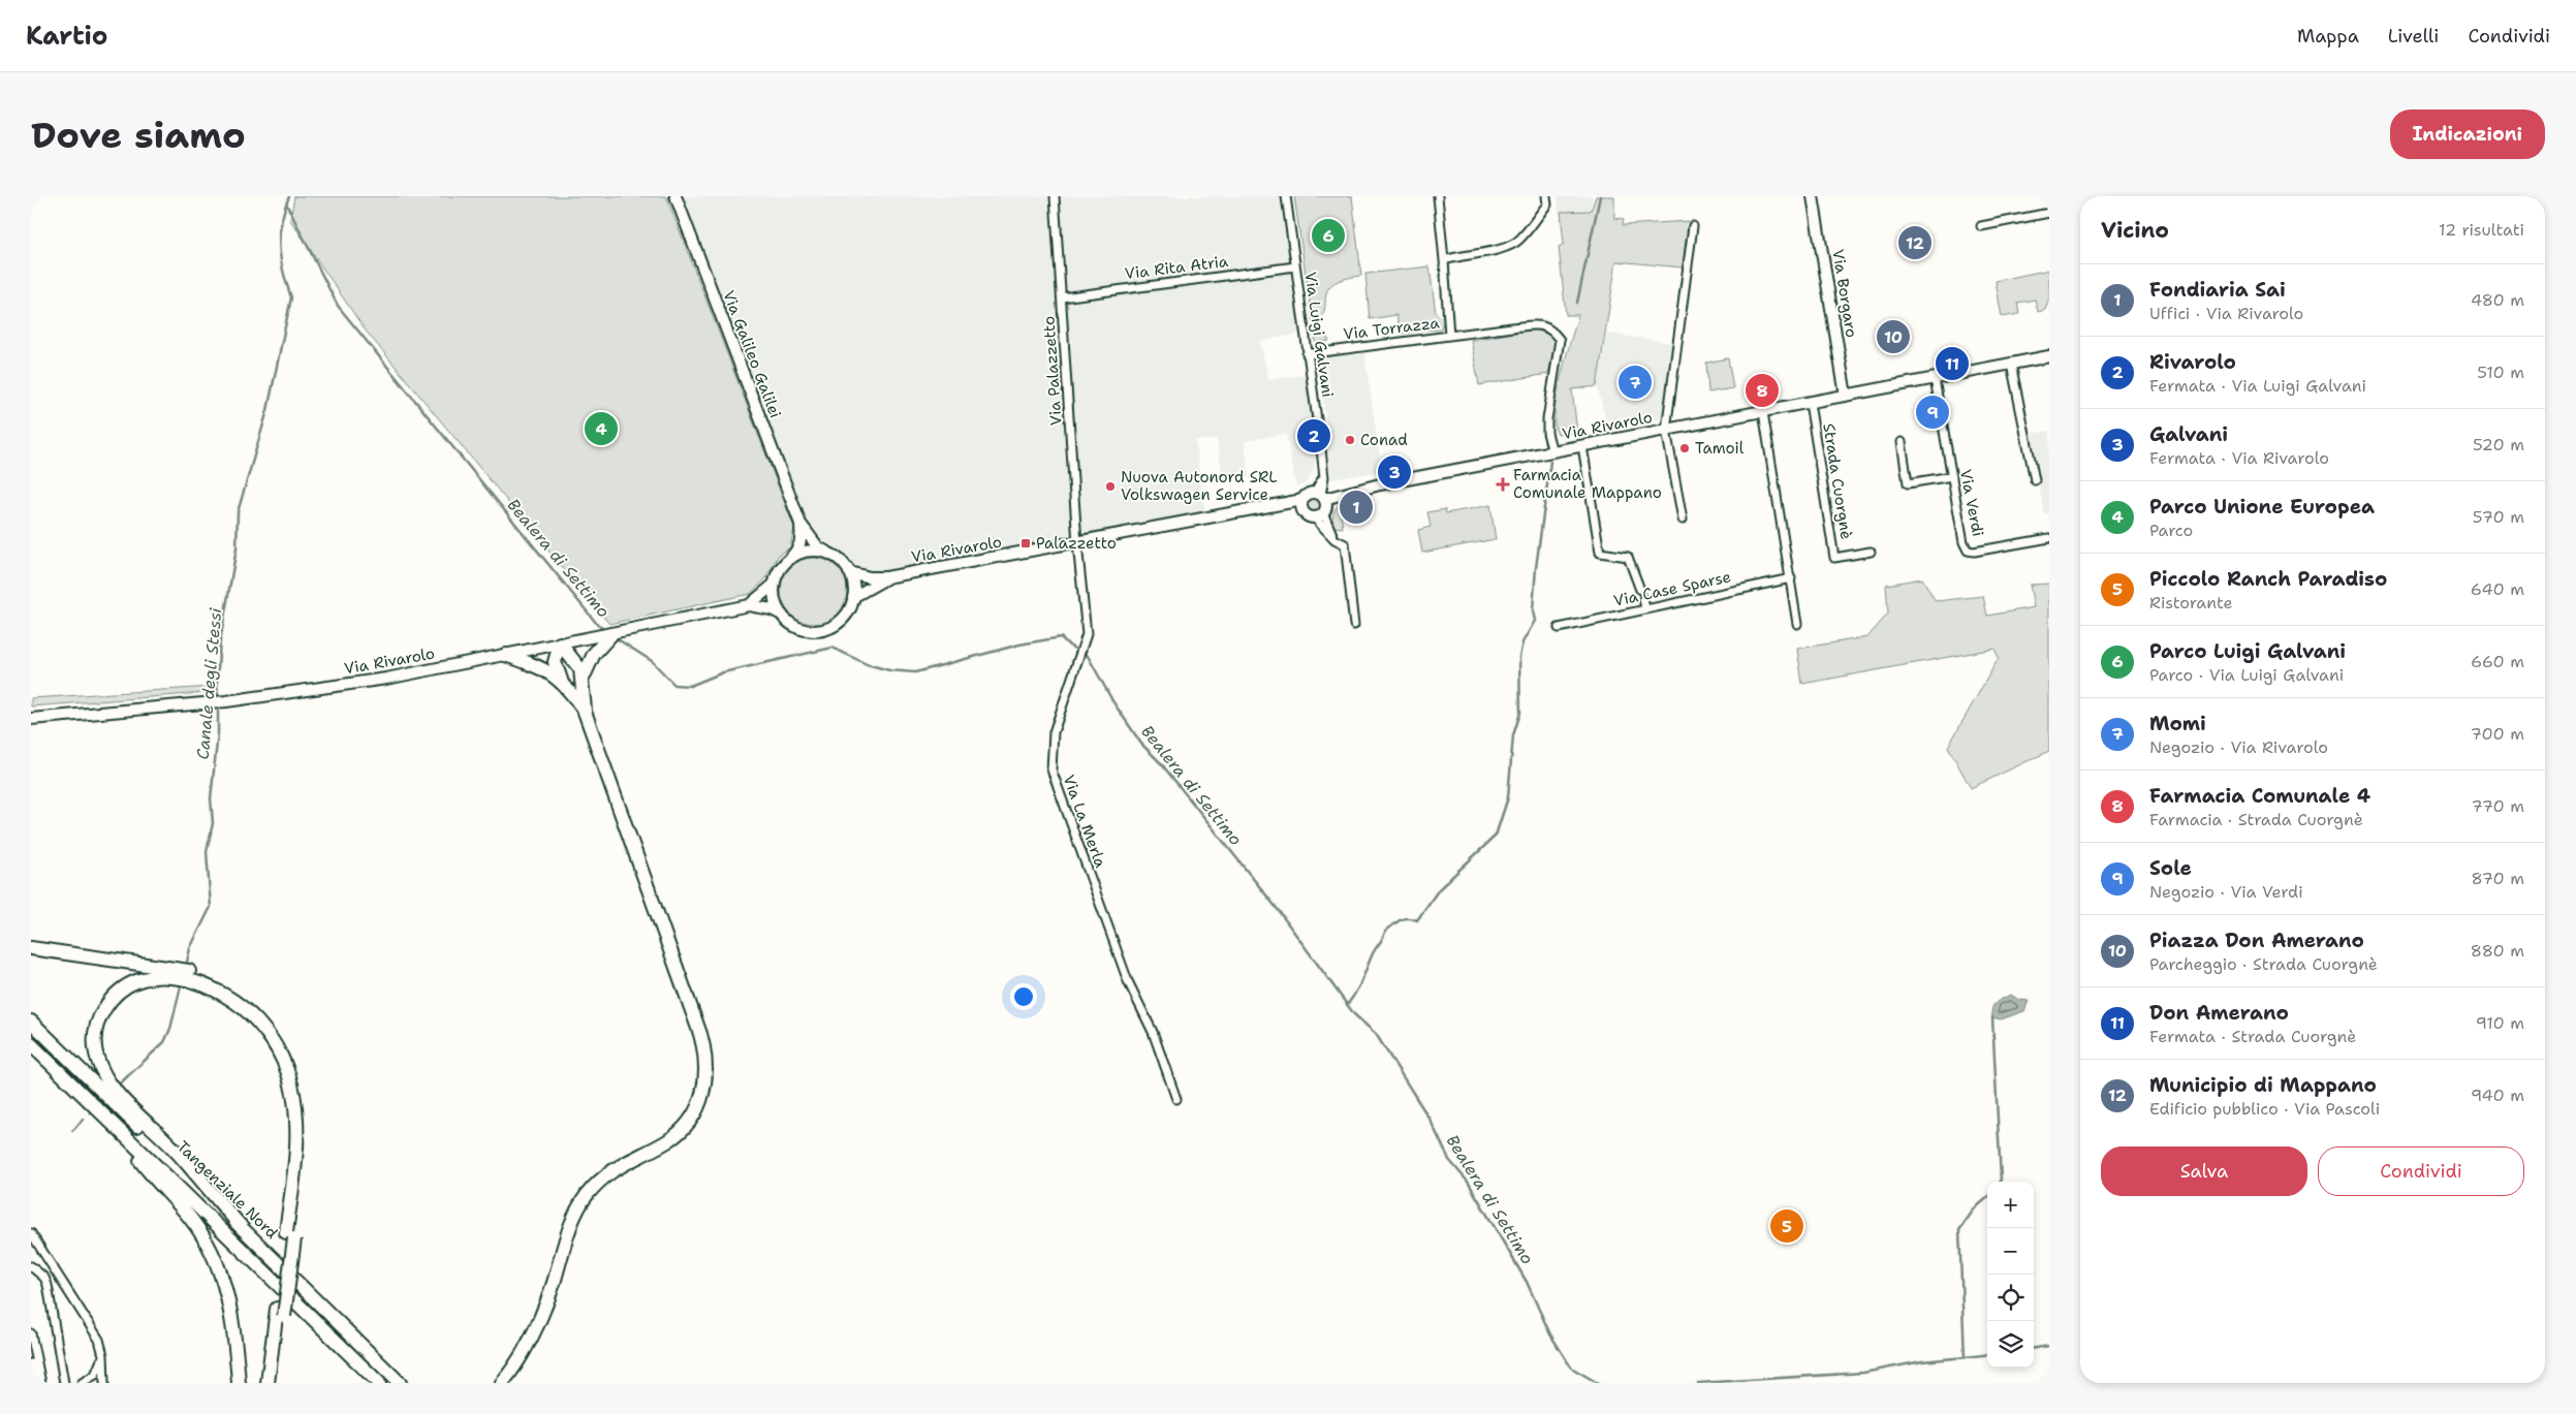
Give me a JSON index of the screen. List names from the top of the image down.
{
  "streets": {
    "highway": ["Tangenziale Nord"],
    "main road": ["Via Borgaro", "Via Galileo Galilei", "Via Rivarolo"],
    "street": [
      "Via Rita Atria",
      "Via Torrazza",
      "Via Luigi Galvani",
      "Via Palazzetto",
      "Strada Cuorgnè",
      "Via Verdi",
      "Via Case Sparse",
      "Via La Merla"
    ]
  },
  "crossings": [
    ["Via Rita Atria", "Via Luigi Galvani"],
    ["Via Rita Atria", "Via Palazzetto"],
    ["Via Torrazza", "Via Luigi Galvani"],
    ["Via Torrazza", "Via Rivarolo"],
    ["Via Luigi Galvani", "Via Rivarolo"],
    ["Via Galileo Galilei", "Via Rivarolo"],
    ["Via Palazzetto", "Via Rivarolo"],
    ["Via Palazzetto", "Via La Merla"],
    ["Via Rivarolo", "Via La Merla"]
  ],
  "water": ["Bealera di Settimo", "Canale degli Stessi"],
  "places": {
    "other": ["Conad", "Tamoil", "Nuova Autonord SRL Volkswagen Service"],
    "health": ["Farmacia Comunale Mappano"],
    "transit": ["Palazzetto"]
  },
  "page": {
    "header": "Kartio",
    "nav": ["Mappa", "Livelli", "Condividi"],
    "buttons": [
      "Indicazioni",
      ["Salva", "Condividi"]
    ],
    "title": "Dove siamo",
    "heading": ["Vicino", "12 risultati"],
    "pins": [
      "6",
      "12",
      "10",
      "11",
      "7",
      "8",
      "9",
      "4",
      "2",
      "3",
      "1",
      "5"
    ],
    "list": [
      {
        "mark": "1",
        "name": "Fondiaria Sai",
        "note": "Uffici · Via Rivarolo",
        "value": "480 m"
      },
      {
        "mark": "2",
        "name": "Rivarolo",
        "note": "Fermata · Via Luigi Galvani",
        "value": "510 m"
      },
      {
        "mark": "3",
        "name": "Galvani",
        "note": "Fermata · Via Rivarolo",
        "value": "520 m"
      },
      {
        "mark": "4",
        "name": "Parco Unione Europea",
        "note": "Parco",
        "value": "570 m"
      },
      {
        "mark": "5",
        "name": "Piccolo Ranch Paradiso",
        "note": "Ristorante",
        "value": "640 m"
      },
      {
        "mark": "6",
        "name": "Parco Luigi Galvani",
        "note": "Parco · Via Luigi Galvani",
        "value": "660 m"
      },
      {
        "mark": "7",
        "name": "Momi",
        "note": "Negozio · Via Rivarolo",
        "value": "700 m"
      },
      {
        "mark": "8",
        "name": "Farmacia Comunale 4",
        "note": "Farmacia · Strada Cuorgnè",
        "value": "770 m"
      },
      {
        "mark": "9",
        "name": "Sole",
        "note": "Negozio · Via Verdi",
        "value": "870 m"
      },
      {
        "mark": "10",
        "name": "Piazza Don Amerano",
        "note": "Parcheggio · Strada Cuorgnè",
        "value": "880 m"
      },
      {
        "mark": "11",
        "name": "Don Amerano",
        "note": "Fermata · Strada Cuorgnè",
        "value": "910 m"
      },
      {
        "mark": "12",
        "name": "Municipio di Mappano",
        "note": "Edificio pubblico · Via Pascoli",
        "value": "940 m"
      }
    ],
    "map_buttons": ["+", "−"]
  }
}
